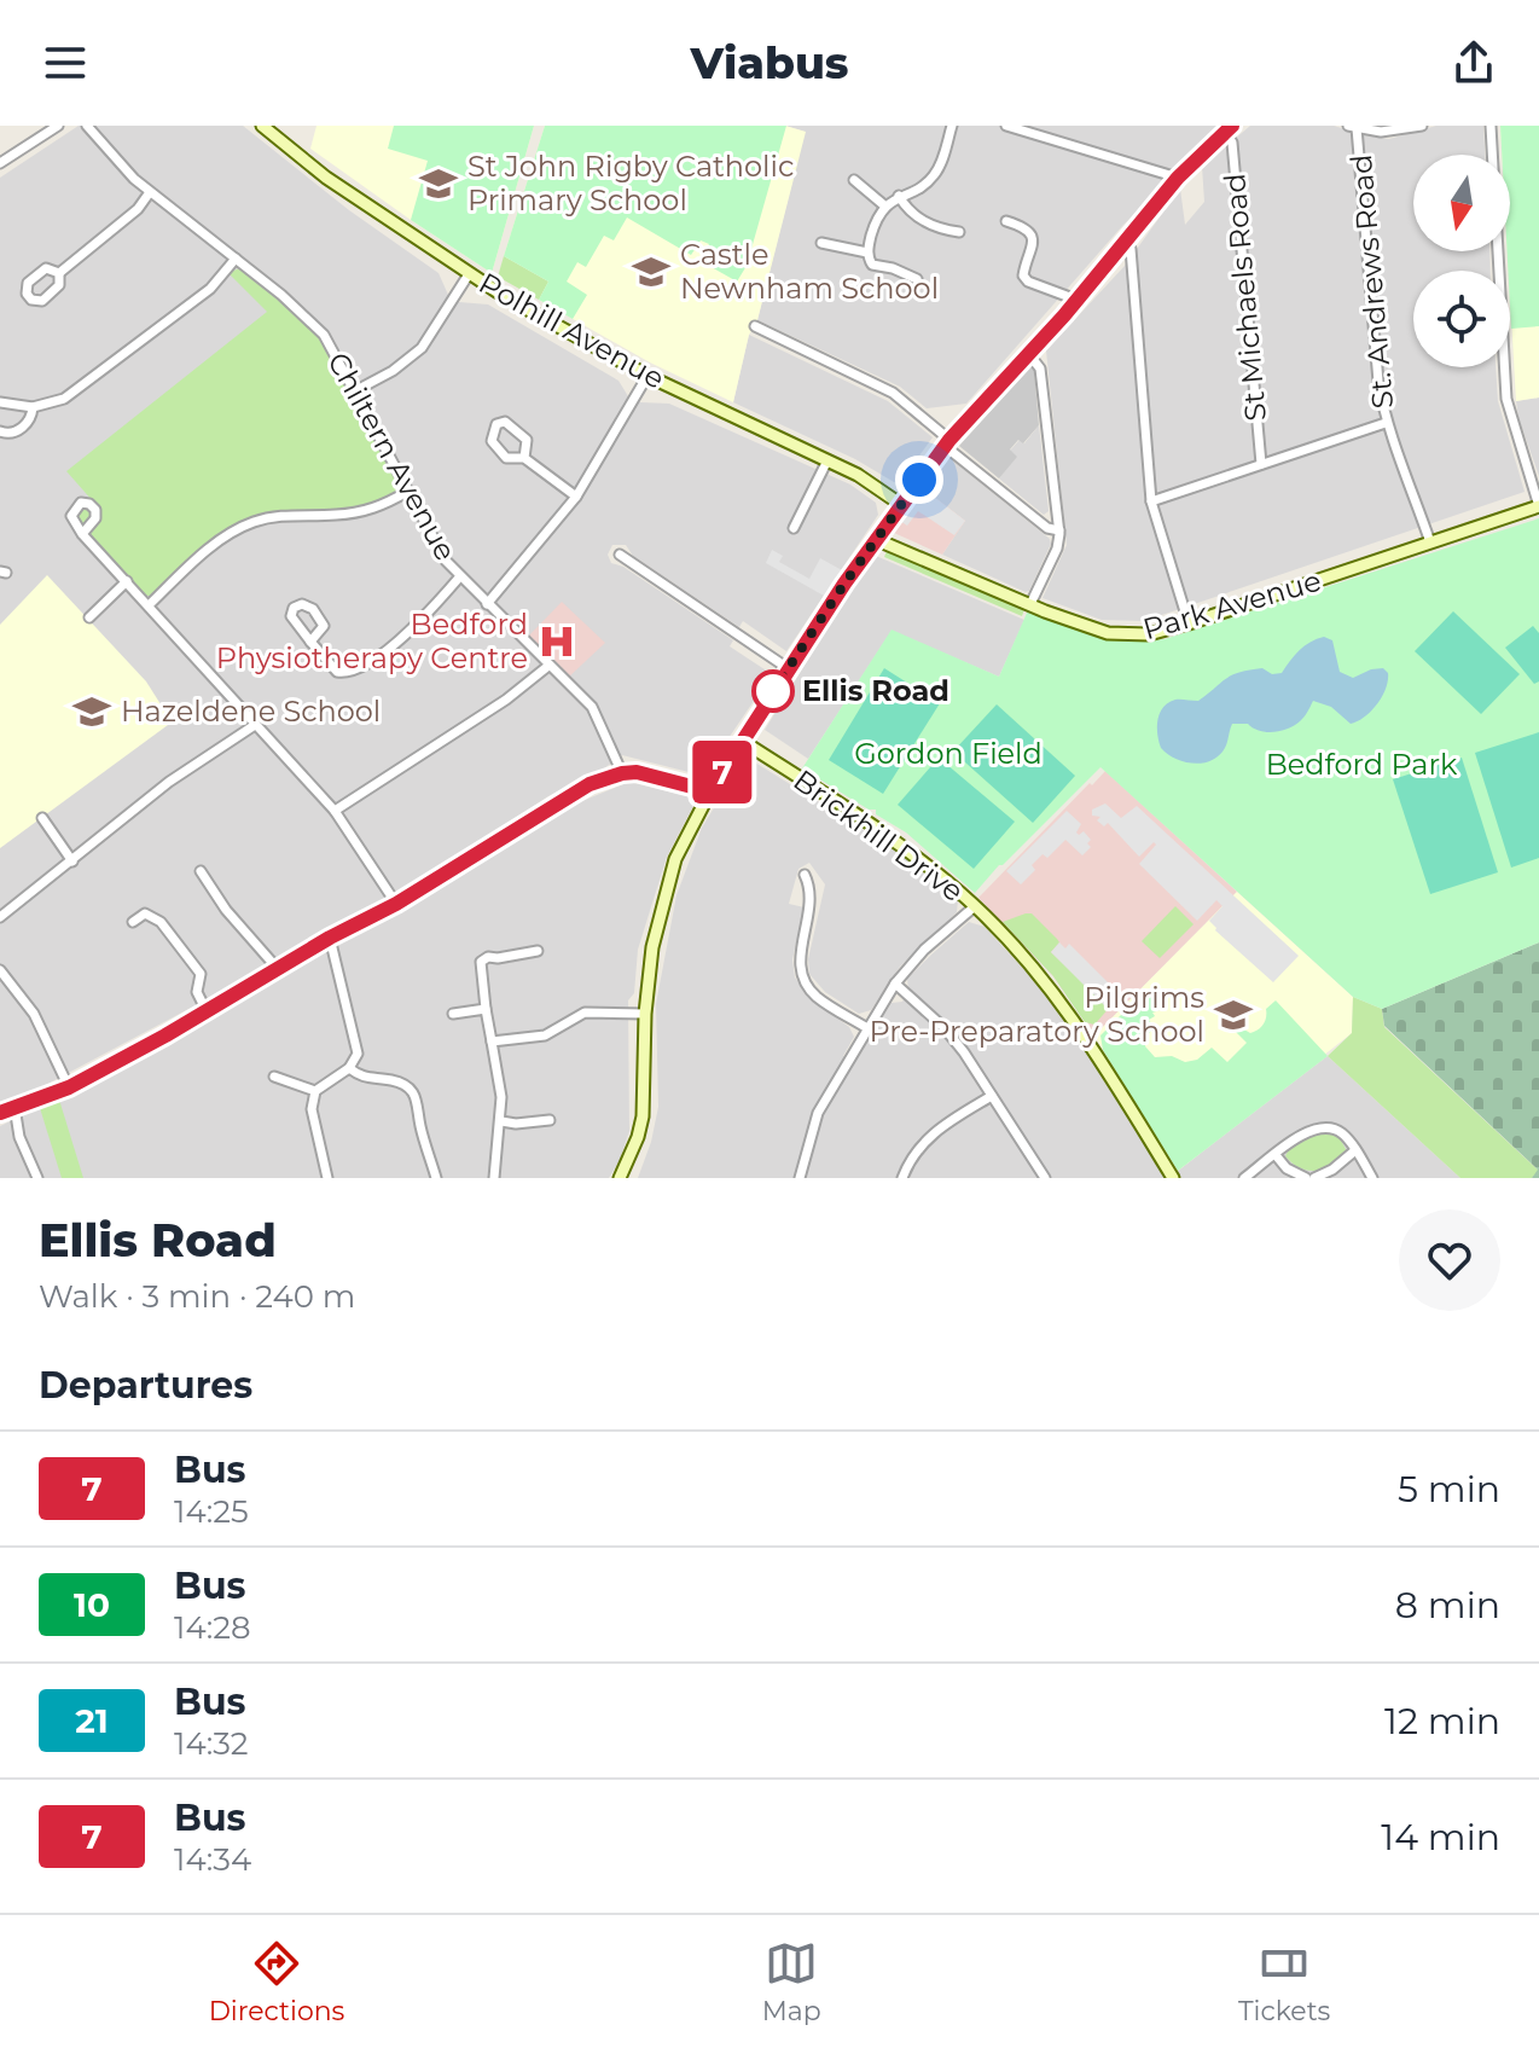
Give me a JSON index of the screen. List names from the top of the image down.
{
  "streets": {
    "street": [
      "St. Andrews Road",
      "St Michaels Road",
      "Polhill Avenue",
      "Chiltern Avenue",
      "Park Avenue",
      "Brickhill Drive"
    ]
  },
  "crossings": [
    ["St. Andrews Road", "Park Avenue"]
  ],
  "parks": ["Gordon Field", "Bedford Park"],
  "places": {
    "school or university": [
      "St John Rigby Catholic Primary School",
      "Castle Newnham School",
      "Hazeldene School",
      "Pilgrims Pre-Preparatory School"
    ],
    "hospital": ["Bedford Physiotherapy Centre"],
    "other": ["Ellis Road"]
  },
  "lines": ["bus line 7"],
  "north": "bottom",
  "page": {
    "header": "Viabus",
    "on_map": "7",
    "heading": [
      ["Ellis Road", "Walk · 3 min · 240 m"],
      "Departures"
    ],
    "list": [
      {
        "mark": "7",
        "name": "Bus",
        "note": "14:25",
        "value": "5 min"
      },
      {
        "mark": "10",
        "name": "Bus",
        "note": "14:28",
        "value": "8 min"
      },
      {
        "mark": "21",
        "name": "Bus",
        "note": "14:32",
        "value": "12 min"
      },
      {
        "mark": "7",
        "name": "Bus",
        "note": "14:34",
        "value": "14 min"
      }
    ],
    "tabs": ["Directions", "Map", "Tickets"]
  }
}
